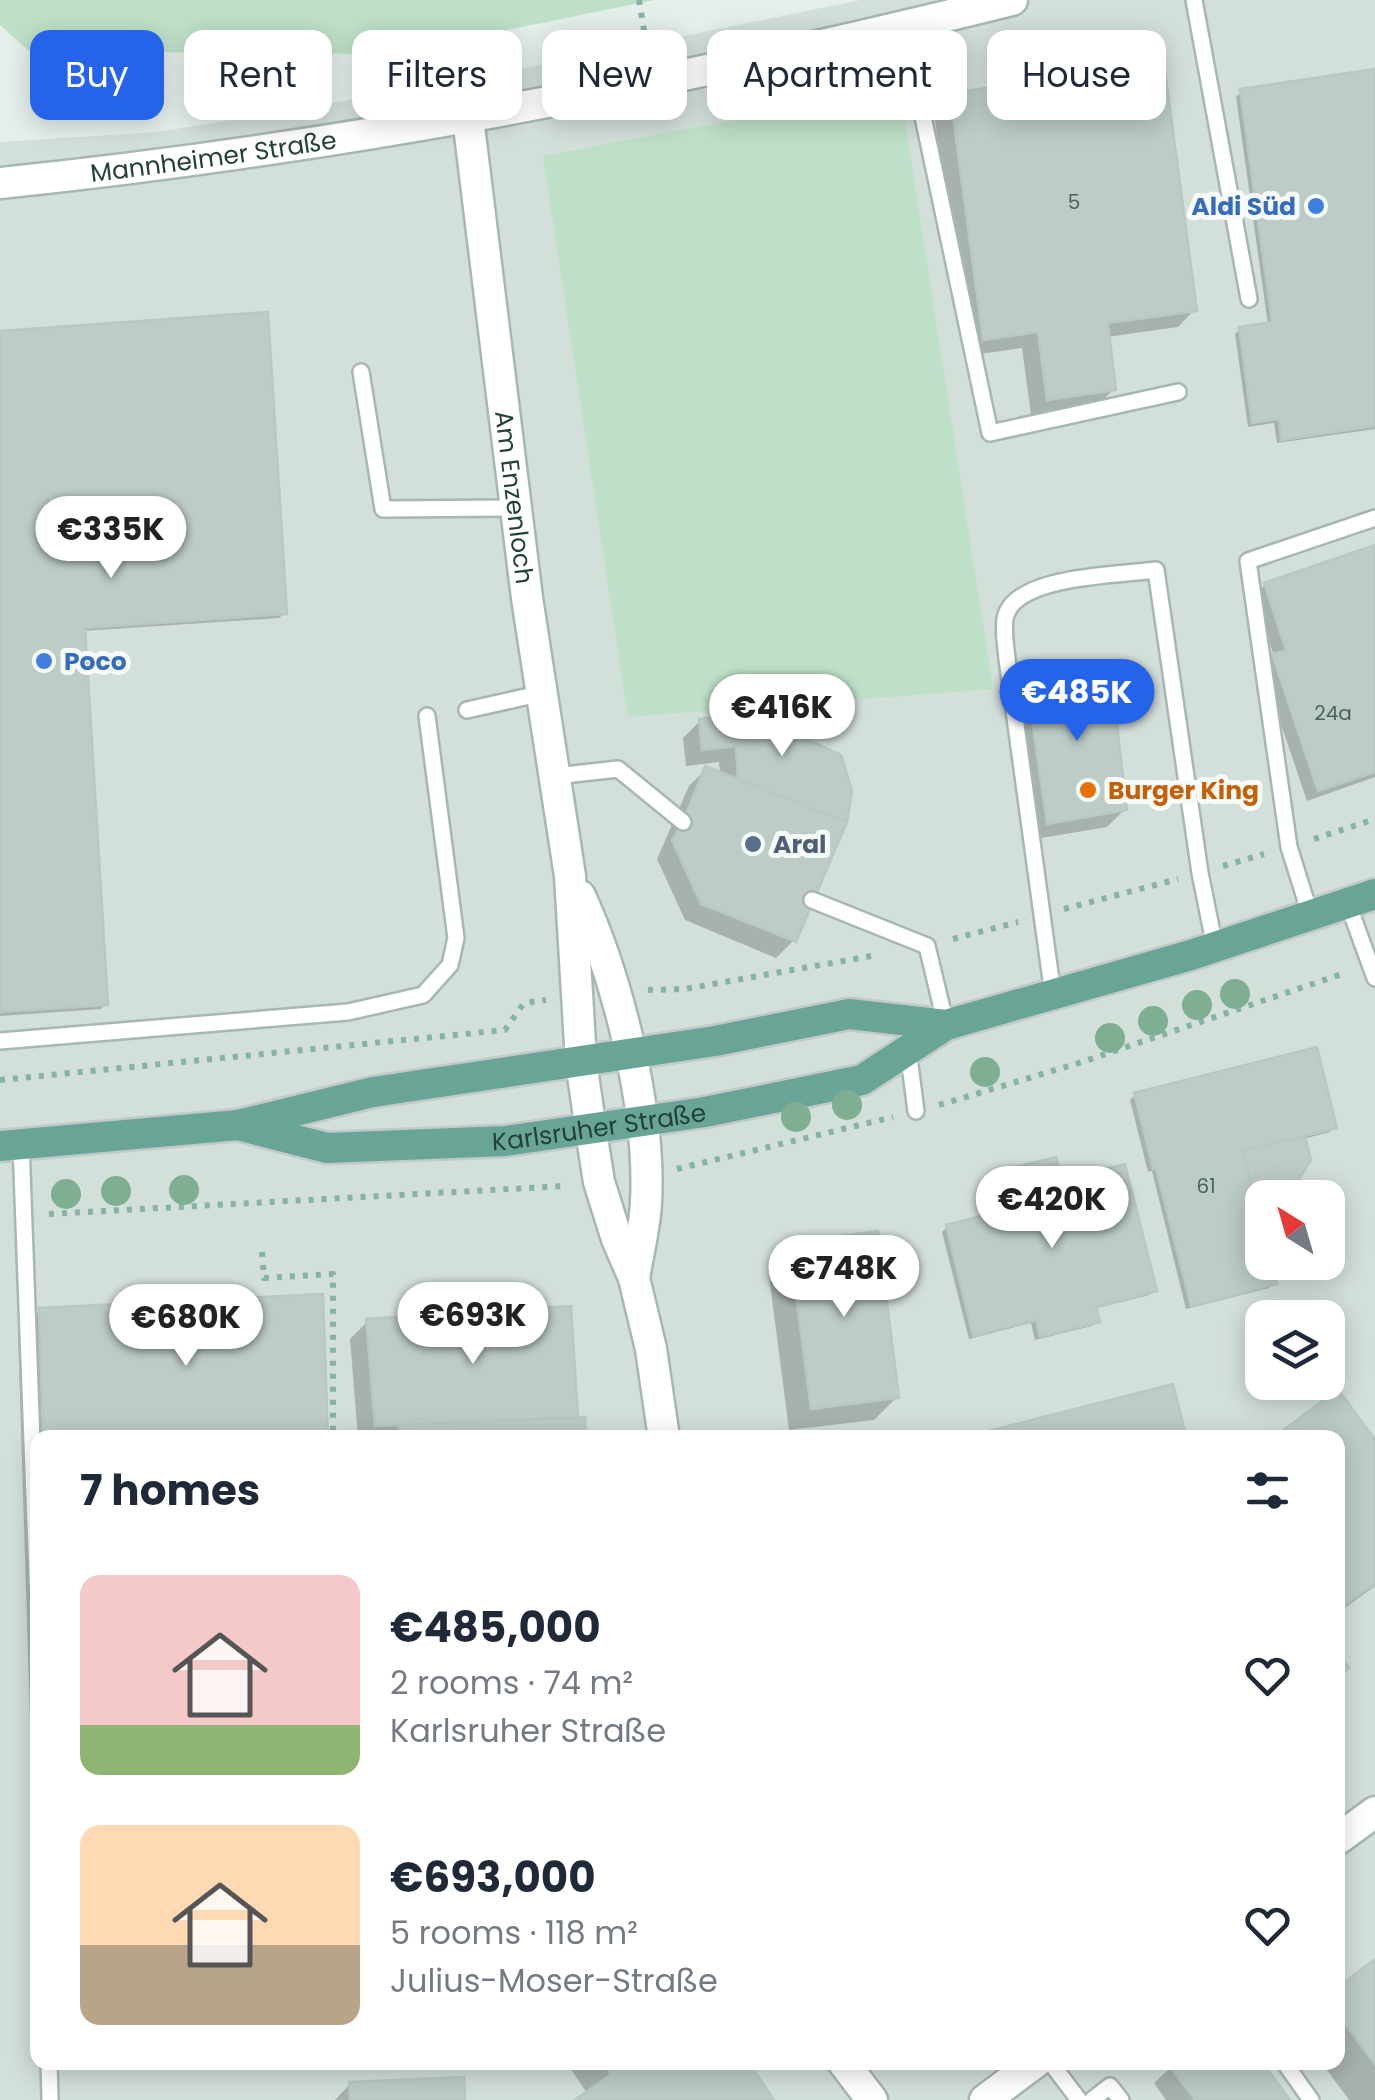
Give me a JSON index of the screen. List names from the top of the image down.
{
  "streets": {
    "main road": ["Karlsruher Straße"],
    "street": ["Mannheimer Straße", "Am Enzenloch"]
  },
  "crossings": [
    ["Am Enzenloch", "Karlsruher Straße"]
  ],
  "places": [
    "Aldi Süd",
    "Poco",
    "Burger King",
    "Aral"
  ],
  "house_numbers": ["5", "24a", "61"],
  "north": "top left",
  "page": {
    "chip": [
      "Buy",
      "Rent",
      "Filters",
      "New",
      "Apartment",
      "House"
    ],
    "price": [
      "€335K",
      "€485K",
      "€416K",
      "€420K",
      "€748K",
      "€693K",
      "€680K"
    ],
    "heading": "7 homes",
    "list": [
      {
        "name": "€485,000",
        "note": "2 rooms · 74 m² · Karlsruher Straße"
      },
      {
        "name": "€693,000",
        "note": "5 rooms · 118 m² · Julius-Moser-Straße"
      }
    ]
  }
}
